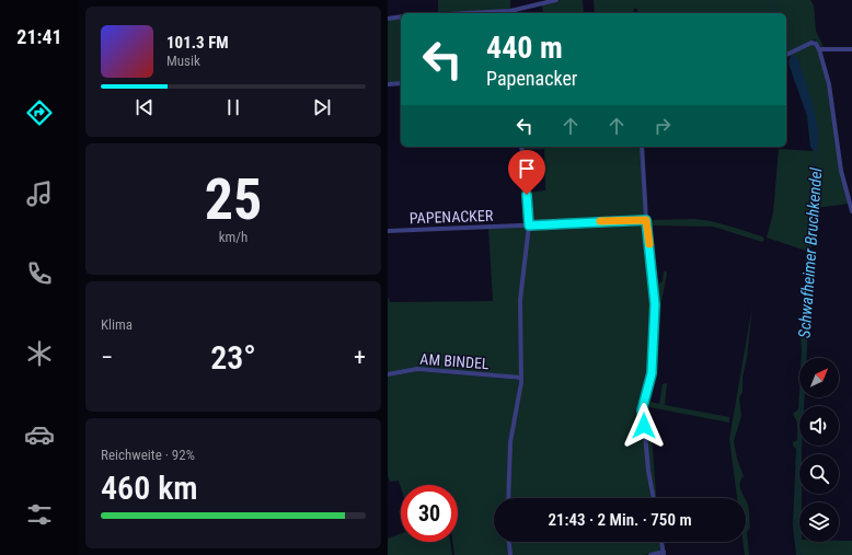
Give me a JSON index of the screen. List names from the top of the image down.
{
  "streets": {
    "street": ["PAPENACKER", "AM BINDEL"]
  },
  "water": ["Schwafheimer Bruchkendel"],
  "north": "top right",
  "page": {
    "tabs": "21:41",
    "turn": ["440 m", "Papenacker"],
    "song": ["101.3 FM", "Musik"],
    "tile": [
      ["25", "km/h"],
      "Klima",
      ["Reichweite · 92%", "460 km"]
    ],
    "heat": ["−", "23°", "+"],
    "limit": "30",
    "trip": "21:43 · 2 Min. · 750 m"
  }
}
